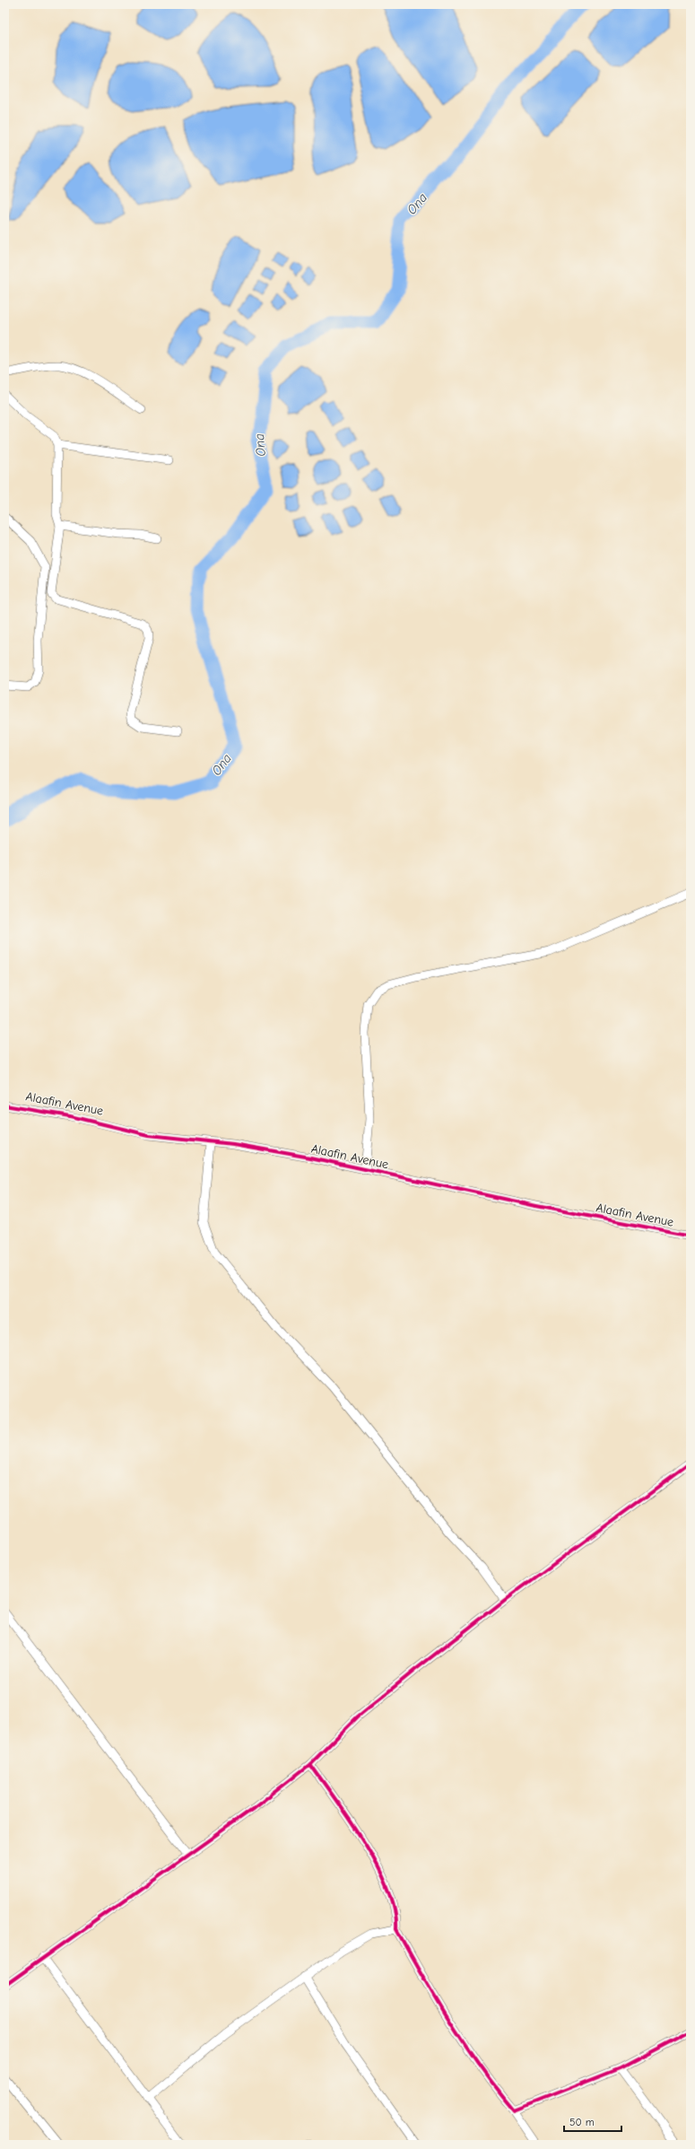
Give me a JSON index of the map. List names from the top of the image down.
{
  "streets": {
    "street": ["Alaafin Avenue"]
  },
  "water": ["Ona"],
  "scale_bar": "50 m"
}
